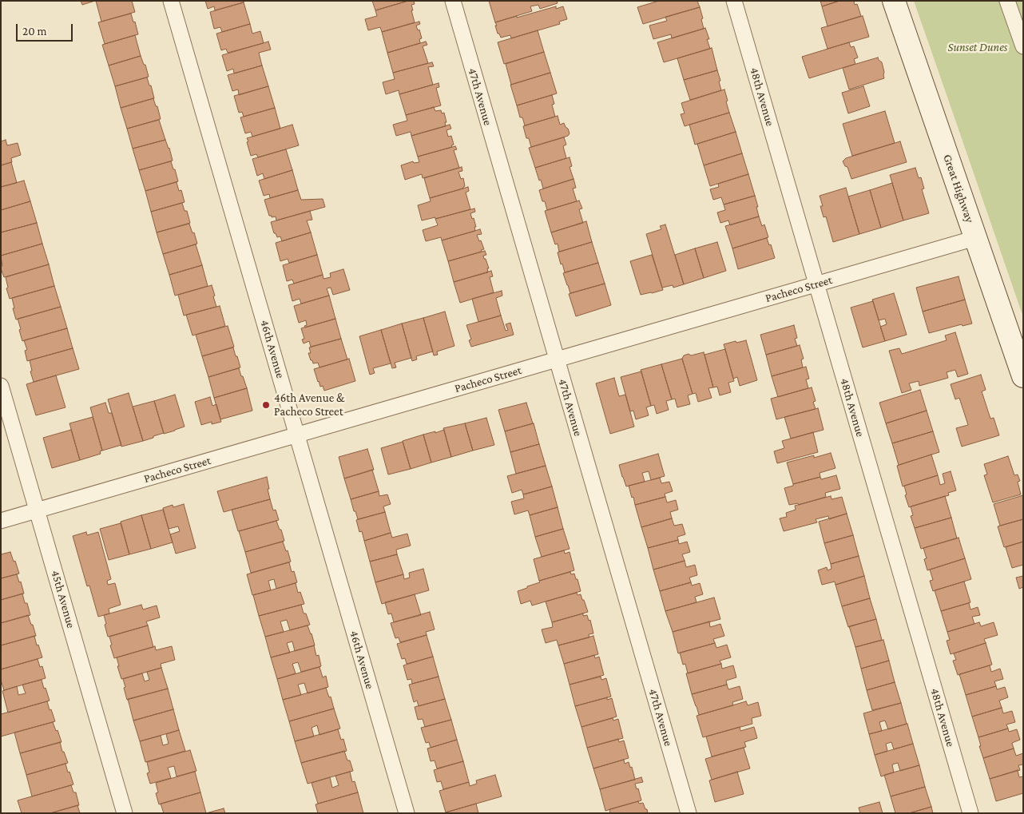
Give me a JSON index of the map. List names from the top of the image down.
{
  "streets": {
    "street": [
      "47th Avenue",
      "48th Avenue",
      "Great Highway",
      "Pacheco Street",
      "46th Avenue",
      "45th Avenue"
    ]
  },
  "crossings": [
    ["47th Avenue", "Pacheco Street"],
    ["48th Avenue", "Pacheco Street"],
    ["Great Highway", "Pacheco Street"],
    ["Pacheco Street", "46th Avenue"],
    ["Pacheco Street", "45th Avenue"]
  ],
  "parks": ["Sunset Dunes"],
  "places": ["46th Avenue & Pacheco Street"],
  "scale_bar": "20 m"
}
